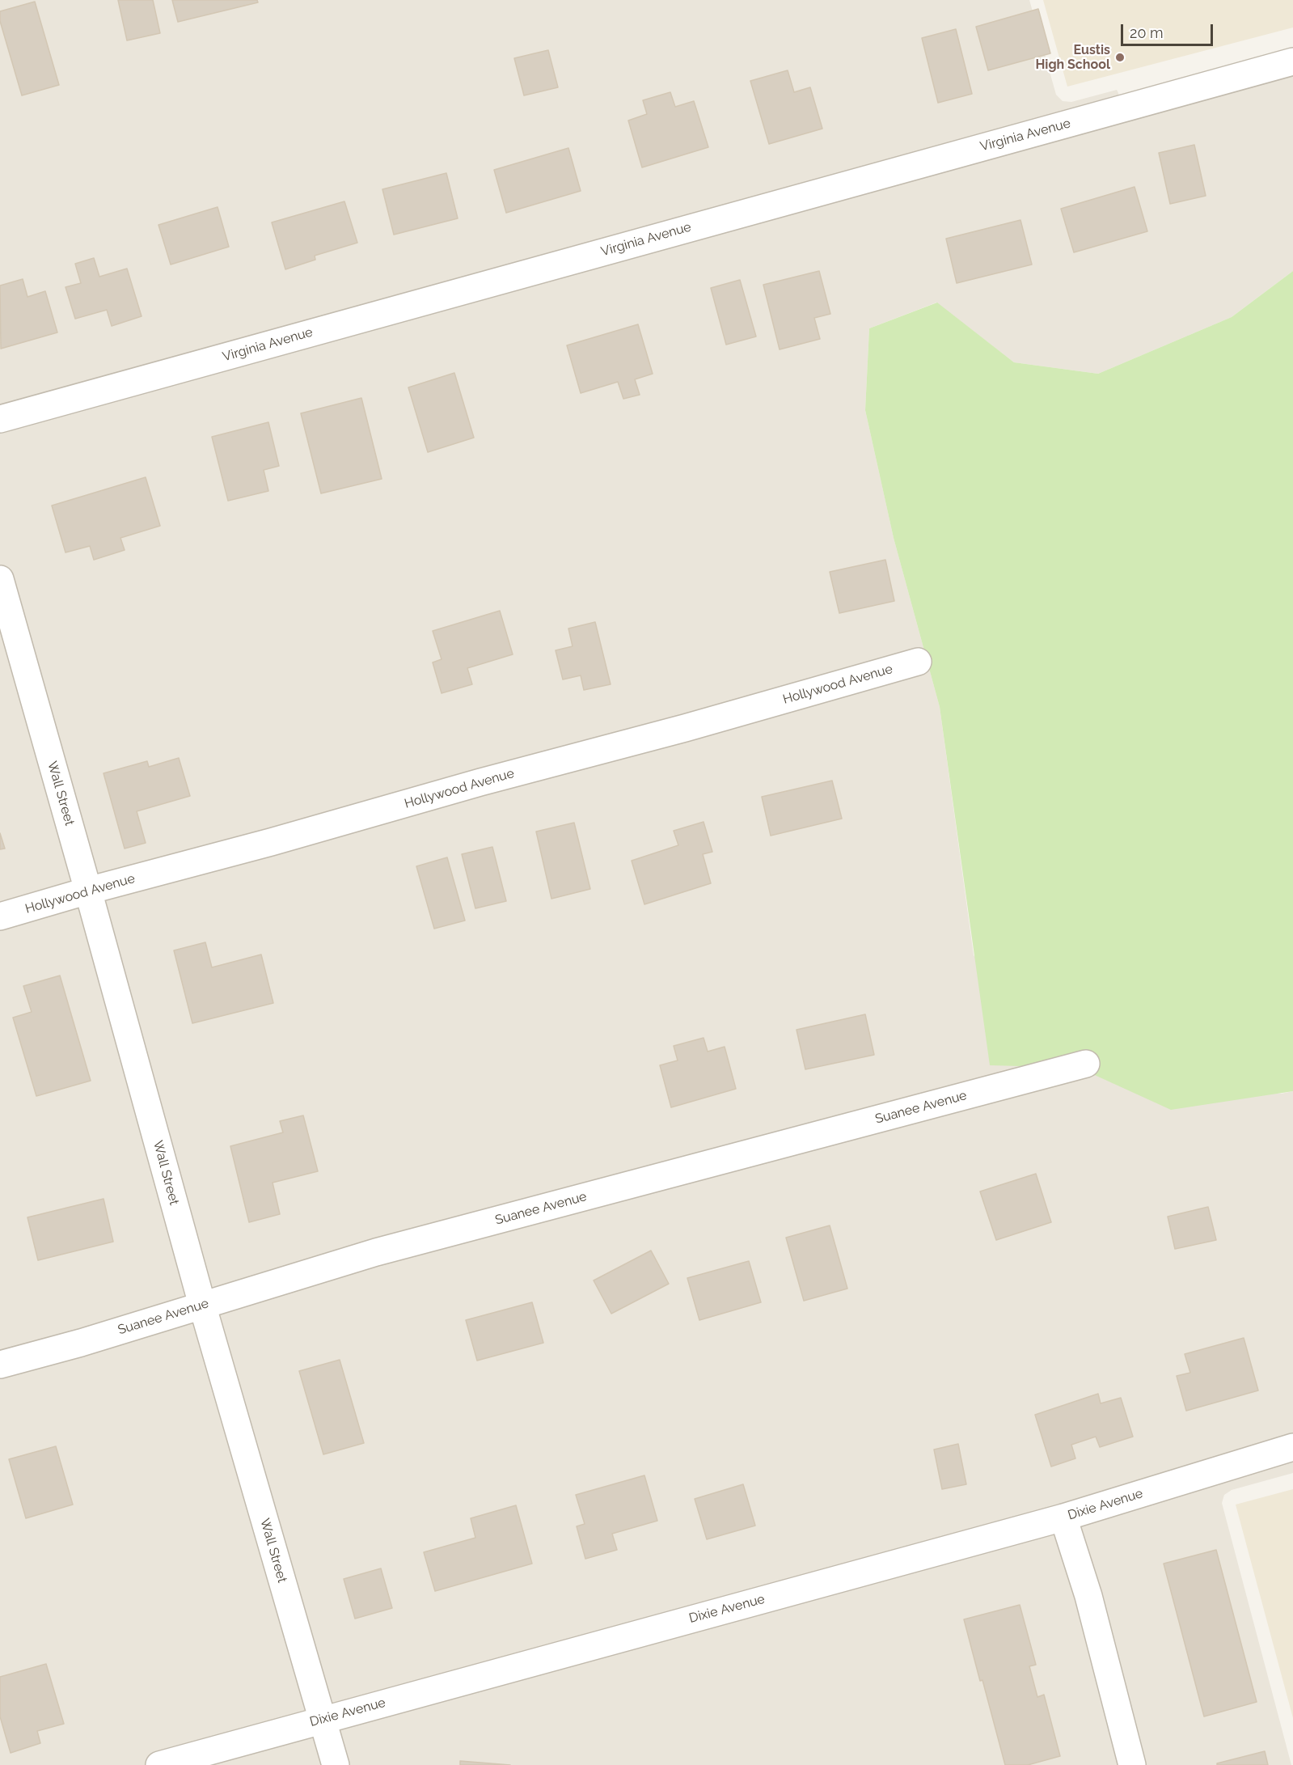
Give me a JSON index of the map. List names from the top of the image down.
{
  "streets": {
    "street": [
      "Virginia Avenue",
      "Hollywood Avenue",
      "Wall Street",
      "Suanee Avenue",
      "Dixie Avenue"
    ]
  },
  "crossings": [
    ["Hollywood Avenue", "Wall Street"],
    ["Wall Street", "Suanee Avenue"],
    ["Wall Street", "Dixie Avenue"]
  ],
  "places": ["Eustis High School"],
  "scale_bar": "20 m"
}
